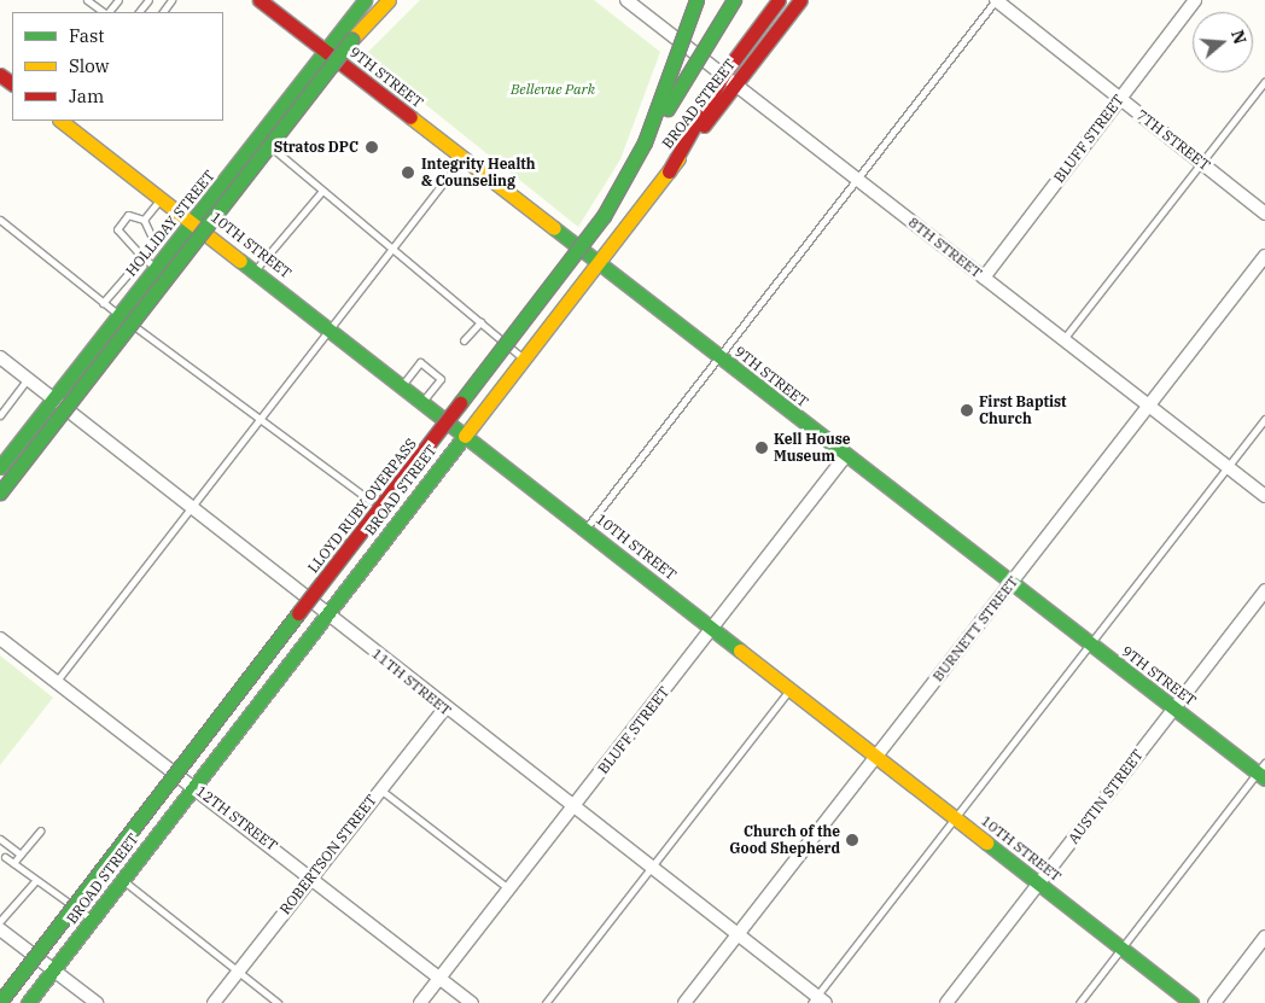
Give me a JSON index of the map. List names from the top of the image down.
{
  "streets": {
    "main road": [
      "9TH STREET",
      "BROAD STREET",
      "HOLLIDAY STREET",
      "10TH STREET",
      "LLOYD RUBY OVERPASS"
    ],
    "street": [
      "BLUFF STREET",
      "7TH STREET",
      "8TH STREET",
      "BURNETT STREET",
      "11TH STREET",
      "AUSTIN STREET",
      "12TH STREET",
      "ROBERTSON STREET"
    ]
  },
  "crossings": [
    ["9TH STREET", "BROAD STREET"],
    ["9TH STREET", "BLUFF STREET"],
    ["9TH STREET", "HOLLIDAY STREET"],
    ["9TH STREET", "BURNETT STREET"],
    ["9TH STREET", "AUSTIN STREET"],
    ["BROAD STREET", "10TH STREET"],
    ["BROAD STREET", "8TH STREET"],
    ["BROAD STREET", "11TH STREET"],
    ["BROAD STREET", "12TH STREET"],
    ["BLUFF STREET", "7TH STREET"],
    ["BLUFF STREET", "10TH STREET"],
    ["BLUFF STREET", "8TH STREET"],
    ["BLUFF STREET", "11TH STREET"],
    ["BLUFF STREET", "12TH STREET"],
    ["HOLLIDAY STREET", "10TH STREET"],
    ["HOLLIDAY STREET", "11TH STREET"],
    ["10TH STREET", "BURNETT STREET"],
    ["10TH STREET", "AUSTIN STREET"],
    ["8TH STREET", "BURNETT STREET"],
    ["BURNETT STREET", "11TH STREET"],
    ["11TH STREET", "ROBERTSON STREET"],
    ["12TH STREET", "ROBERTSON STREET"]
  ],
  "parks": ["Bellevue Park"],
  "places": [
    "Stratos DPC",
    "Integrity Health & Counseling",
    "First Baptist Church",
    "Kell House Museum",
    "Church of the Good Shepherd"
  ],
  "legend": ["Fast", "Slow", "Jam"],
  "north": "right"
}
